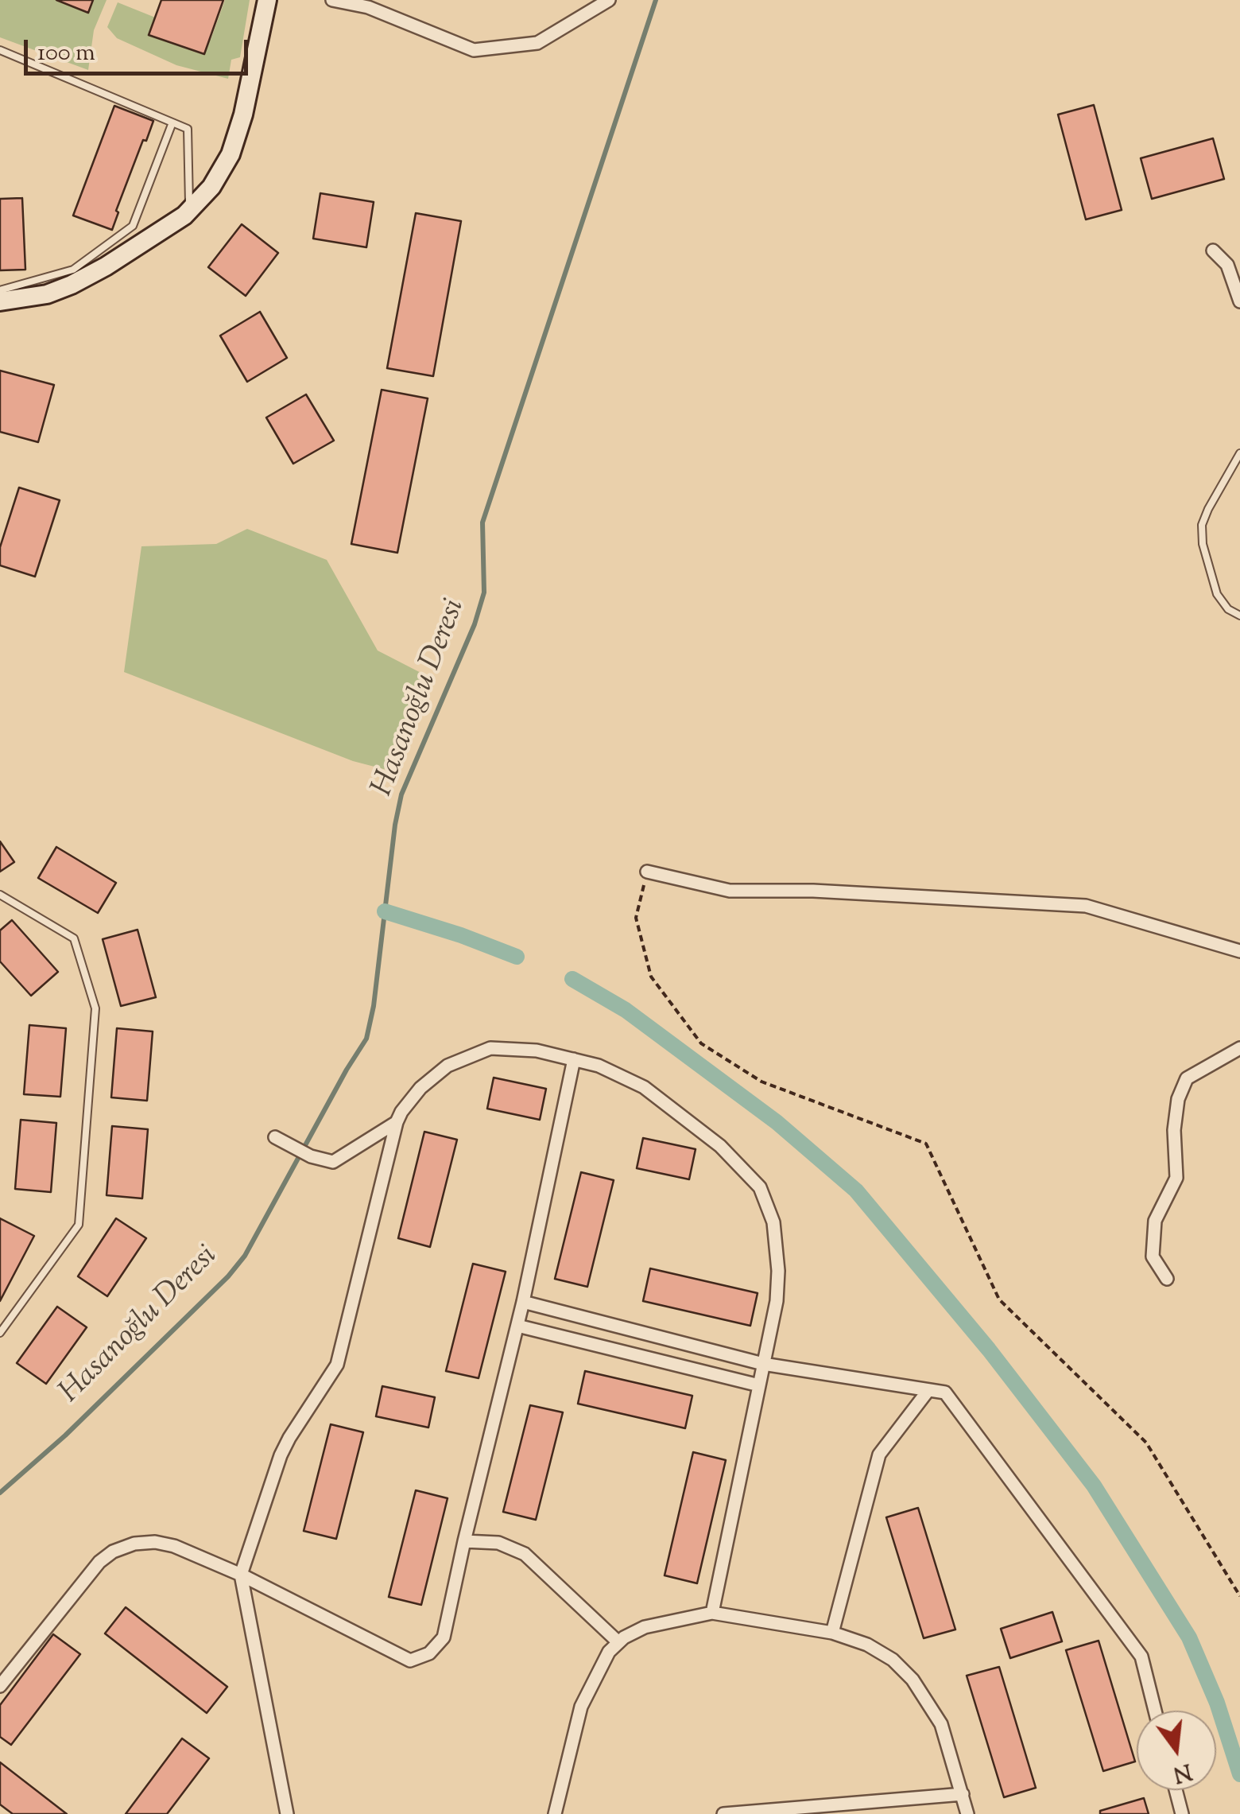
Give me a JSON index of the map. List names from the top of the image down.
{
  "water": ["Hasanoğlu Deresi"],
  "scale_bar": "100 m",
  "north": "bottom"
}
